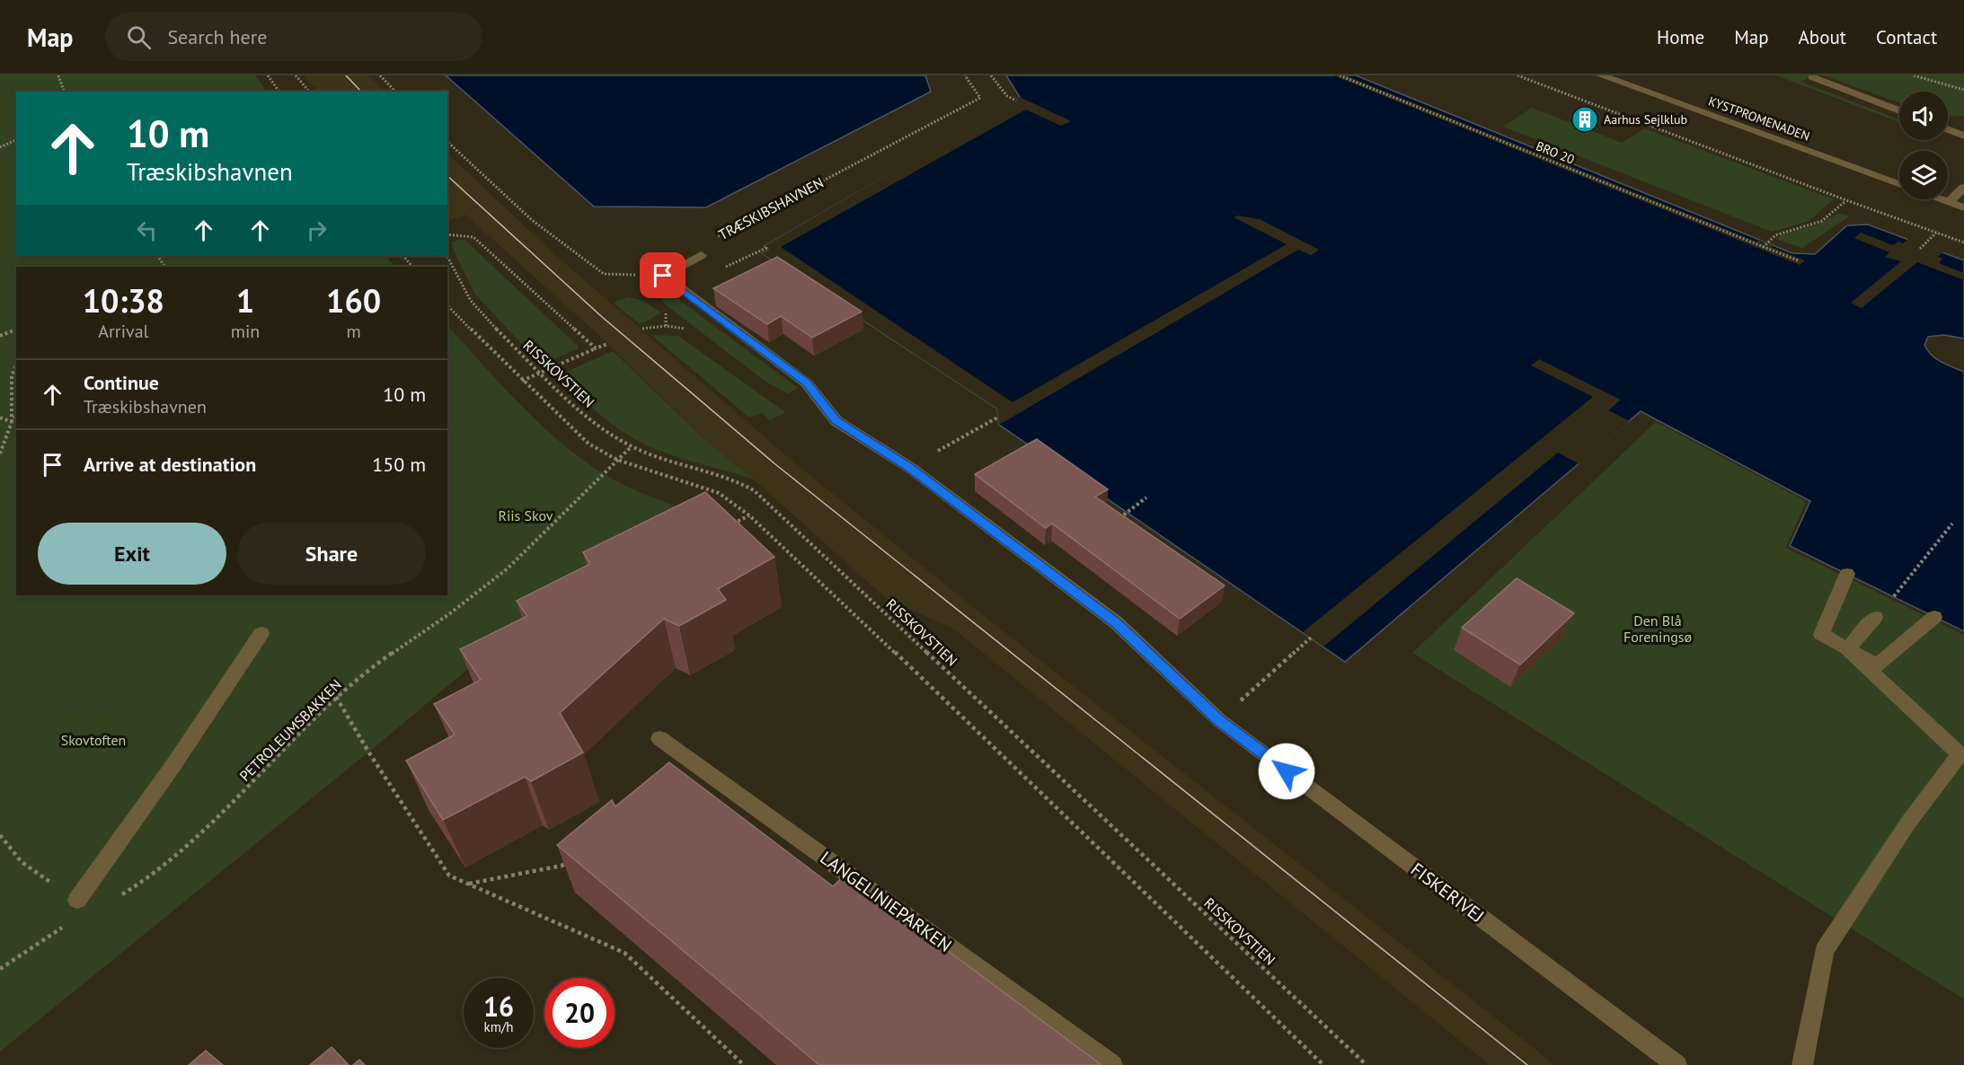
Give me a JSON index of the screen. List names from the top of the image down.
{
  "streets": {
    "street": ["KYSTPROMENADEN", "FISKERIVEJ", "LANGELINIEPARKEN"],
    "path": [
      "BRO 20",
      "TRÆSKIBSHAVNEN",
      "RISSKOVSTIEN",
      "PETROLEUMSBAKKEN"
    ]
  },
  "crossings": [
    ["RISSKOVSTIEN", "PETROLEUMSBAKKEN"]
  ],
  "parks": ["Riis Skov", "Den Blå Foreningsø", "Skovtoften"],
  "places": {
    "building": ["Aarhus Sejlklub"]
  },
  "page": {
    "header": "Map",
    "search": "Search here",
    "nav": [
      "Home",
      "Map",
      "About",
      "Contact"
    ],
    "turn": ["10 m", "Træskibshavnen"],
    "eta": [
      "10:38",
      "Arrival",
      "1",
      "min",
      "160",
      "m"
    ],
    "list": [
      {
        "name": "Continue",
        "note": "Træskibshavnen",
        "value": "10 m"
      },
      {
        "name": "Arrive at destination",
        "value": "150 m"
      }
    ],
    "buttons": ["Exit", "Share"],
    "speed": "16 km/h",
    "limit": "20"
  }
}
